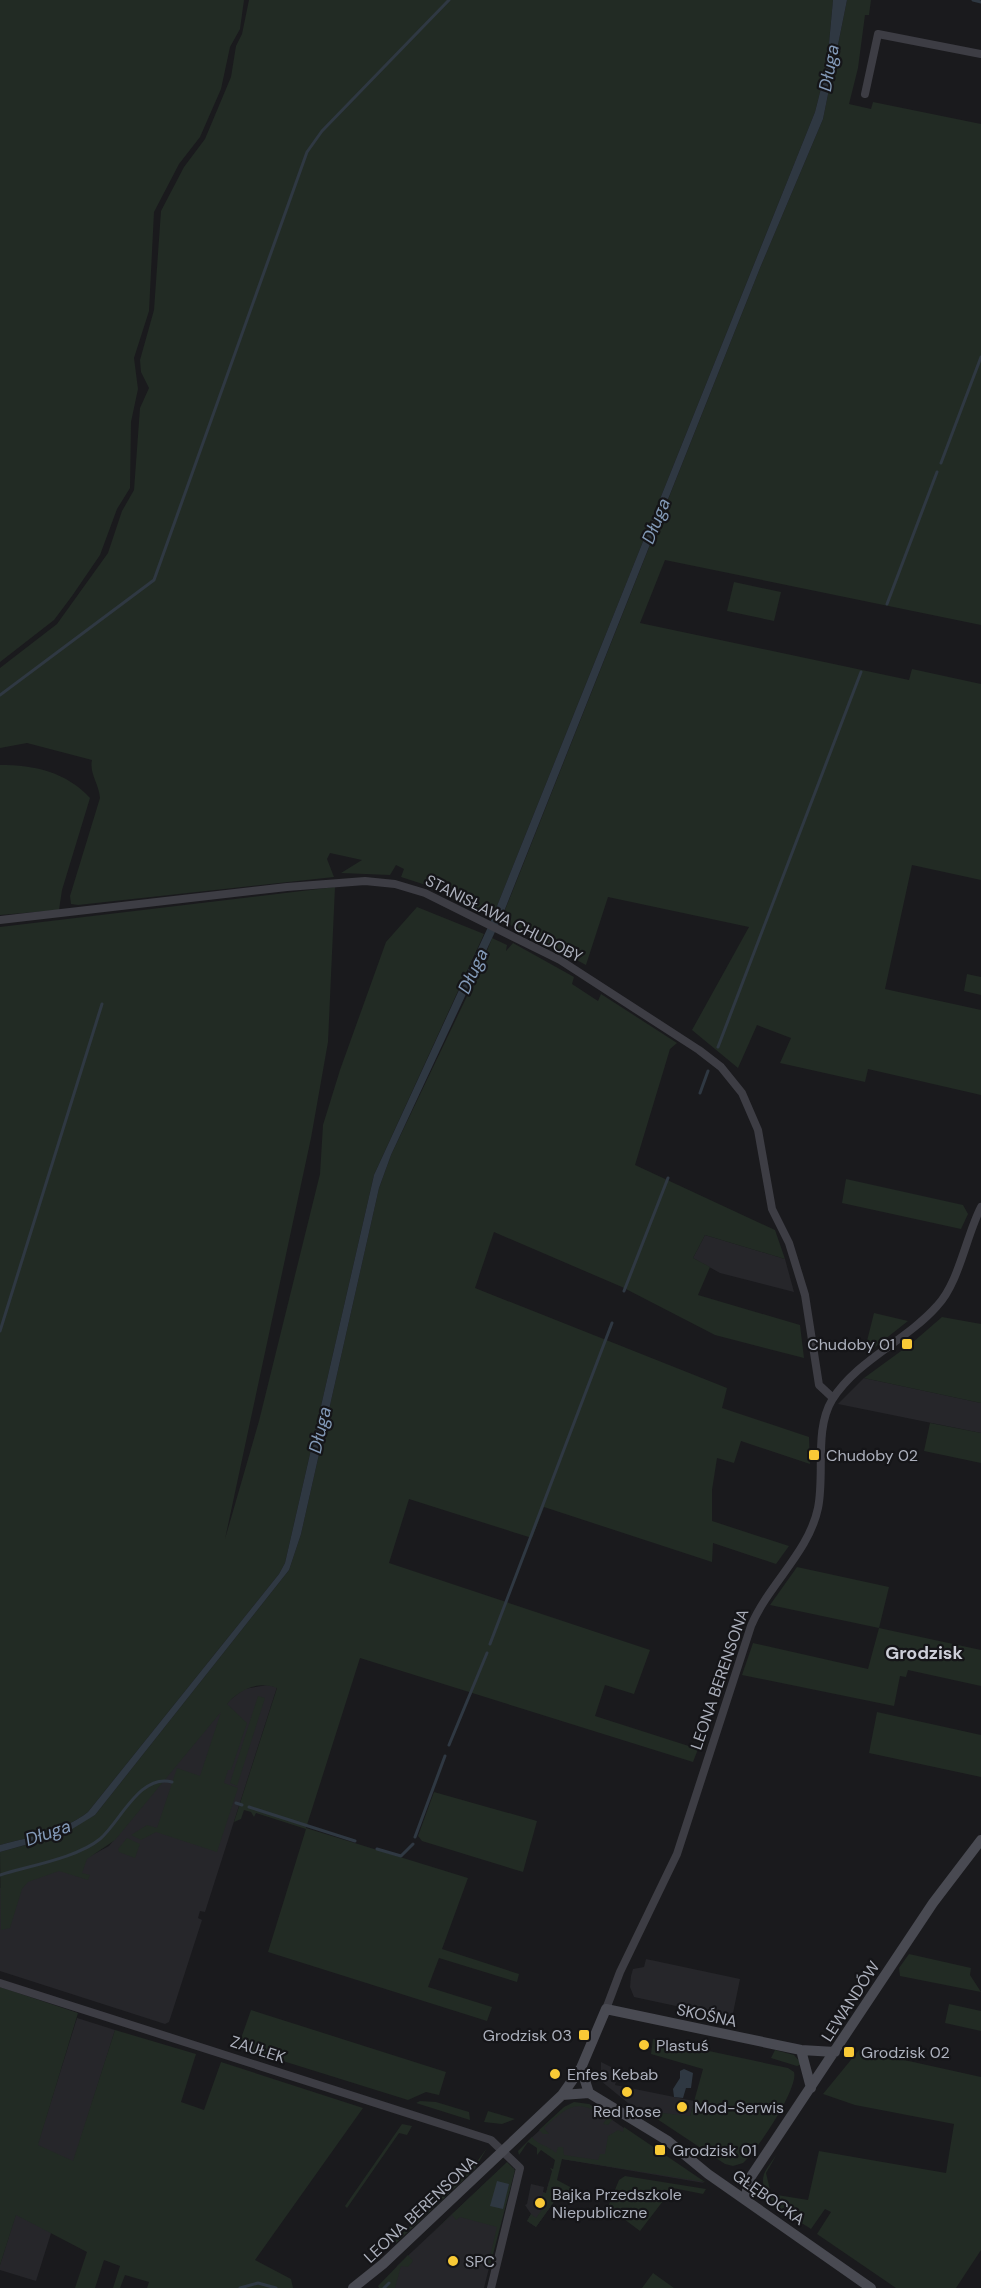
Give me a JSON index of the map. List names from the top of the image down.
{
  "streets": {
    "street": [
      "STANISŁAWA CHUDOBY",
      "LEONA BERENSONA",
      "LEWANDÓW",
      "SKOŚNA",
      "ZAUŁEK",
      "GŁĘBOCKA"
    ]
  },
  "crossings": [
    ["STANISŁAWA CHUDOBY", "LEONA BERENSONA"],
    ["LEONA BERENSONA", "SKOŚNA"],
    ["LEONA BERENSONA", "ZAUŁEK"],
    ["LEWANDÓW", "SKOŚNA"],
    ["LEWANDÓW", "GŁĘBOCKA"]
  ],
  "districts": ["Grodzisk"],
  "water": ["Długa"],
  "places": {
    "transit": [
      "Chudoby 01",
      "Chudoby 02",
      "Grodzisk 03",
      "Grodzisk 02",
      "Grodzisk 01"
    ],
    "other": [
      "Plastuś",
      "Enfes Kebab",
      "Red Rose",
      "Mod-Serwis",
      "Bajka Przedszkole Niepubliczne",
      "SPC"
    ]
  }
}
